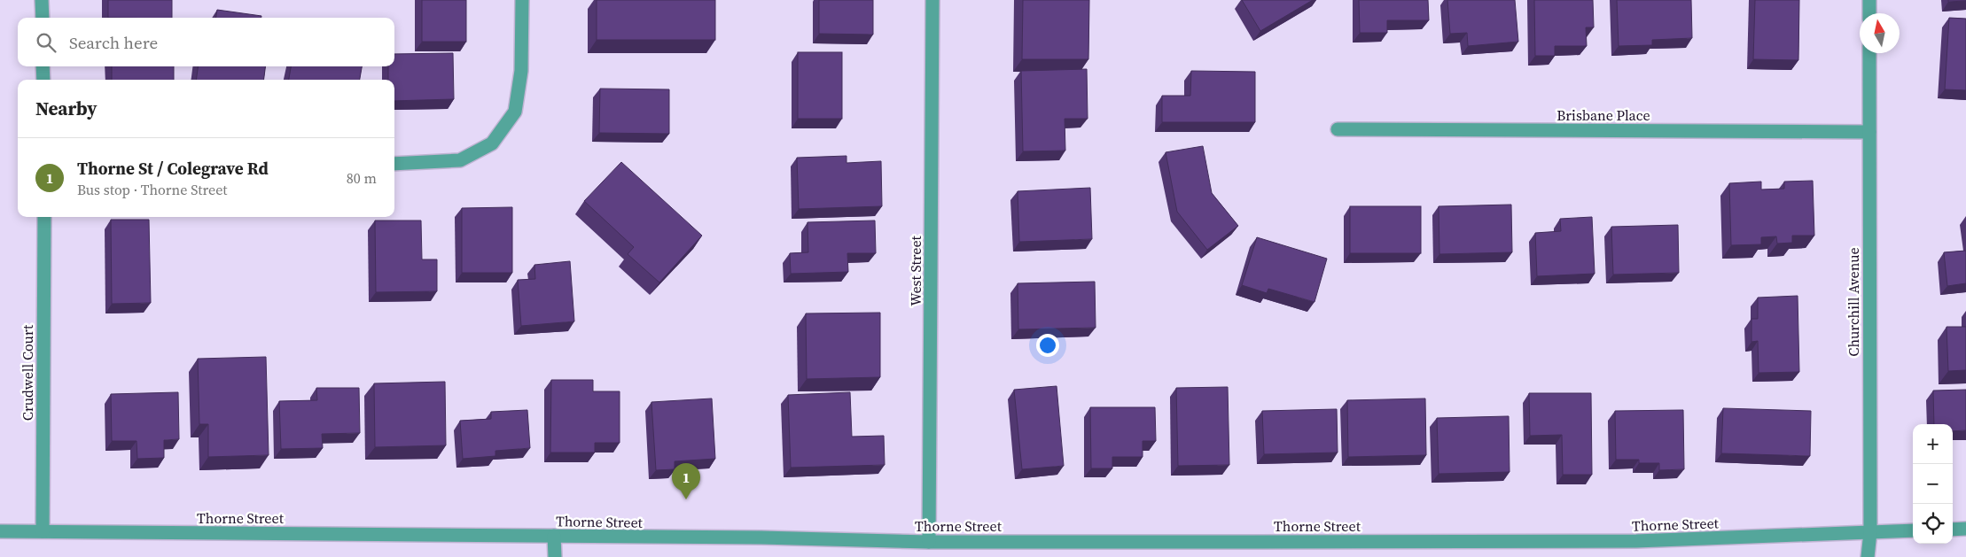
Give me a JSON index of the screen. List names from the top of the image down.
{
  "streets": {
    "street": [
      "Brisbane Place",
      "West Street",
      "Churchill Avenue",
      "Crudwell Court",
      "Thorne Street"
    ]
  },
  "crossings": [
    ["Brisbane Place", "Churchill Avenue"],
    ["West Street", "Thorne Street"],
    ["Churchill Avenue", "Thorne Street"],
    ["Crudwell Court", "Thorne Street"]
  ],
  "north": "top",
  "page": {
    "search": "Search here",
    "heading": "Nearby",
    "list": [
      {
        "mark": "1",
        "name": "Thorne St / Colegrave Rd",
        "note": "Bus stop · Thorne Street",
        "value": "80 m"
      }
    ],
    "map_buttons": ["+", "−"],
    "pins": "1"
  }
}
